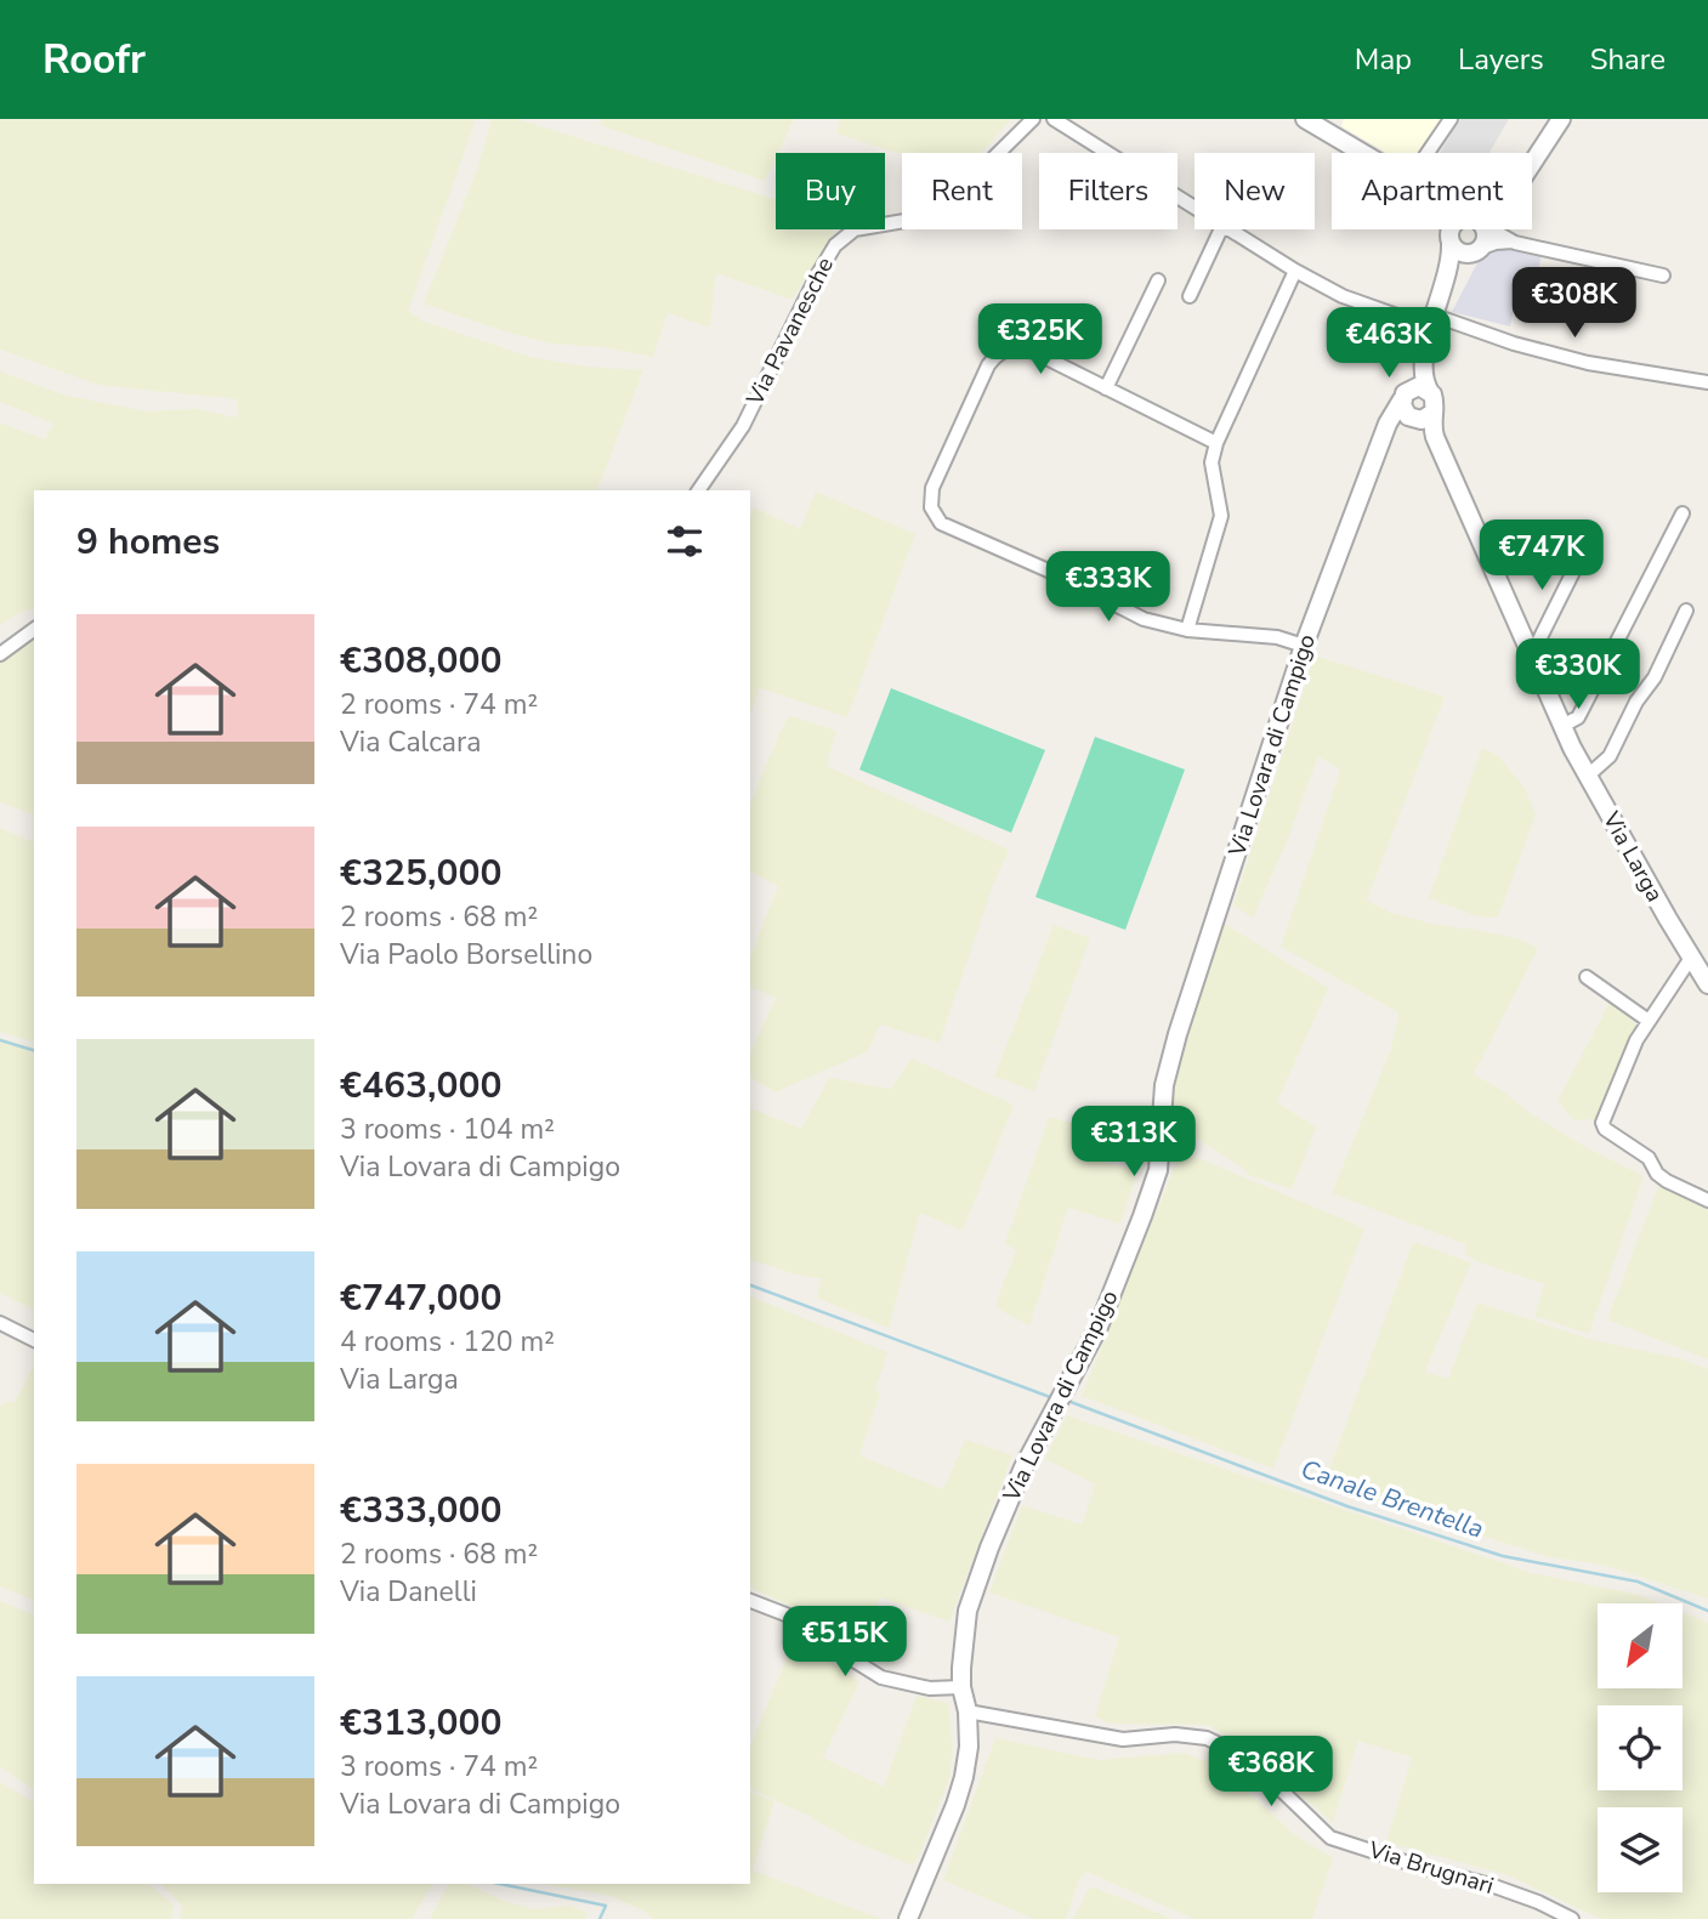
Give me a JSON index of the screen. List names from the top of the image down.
{
  "streets": {
    "street": [
      "Via Pavanesche",
      "Via Lovara di Campigo",
      "Via Larga",
      "Via Brugnari"
    ]
  },
  "crossings": [
    ["Via Lovara di Campigo", "Via Larga"],
    ["Via Lovara di Campigo", "Via Brugnari"]
  ],
  "water": ["Canale Brentella"],
  "north": "bottom left",
  "page": {
    "header": "Roofr",
    "nav": ["Map", "Layers", "Share"],
    "chip": [
      "Buy",
      "Rent",
      "Filters",
      "New",
      "Apartment"
    ],
    "price": [
      "€308K",
      "€325K",
      "€463K",
      "€747K",
      "€333K",
      "€330K",
      "€313K",
      "€515K",
      "€368K"
    ],
    "heading": "9 homes",
    "list": [
      {
        "name": "€308,000",
        "note": "2 rooms · 74 m² · Via Calcara"
      },
      {
        "name": "€325,000",
        "note": "2 rooms · 68 m² · Via Paolo Borsellino"
      },
      {
        "name": "€463,000",
        "note": "3 rooms · 104 m² · Via Lovara di Campigo"
      },
      {
        "name": "€747,000",
        "note": "4 rooms · 120 m² · Via Larga"
      },
      {
        "name": "€333,000",
        "note": "2 rooms · 68 m² · Via Danelli"
      },
      {
        "name": "€313,000",
        "note": "3 rooms · 74 m² · Via Lovara di Campigo"
      }
    ]
  }
}
